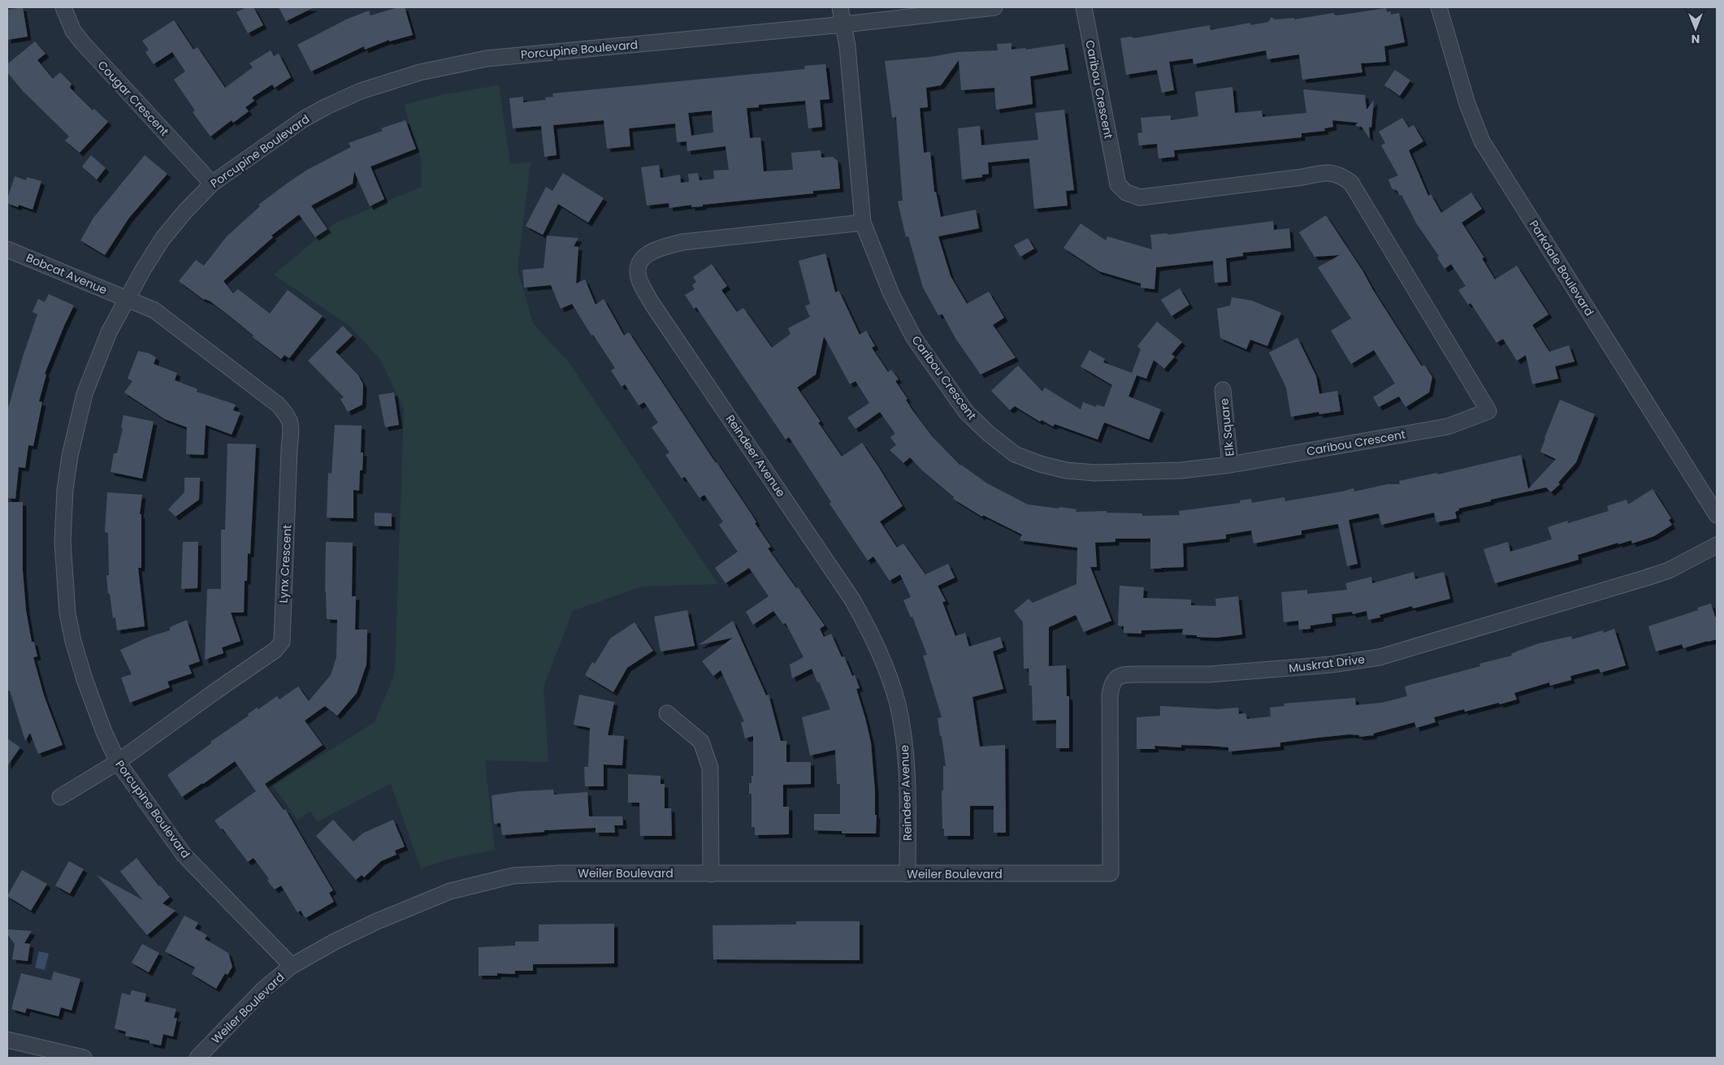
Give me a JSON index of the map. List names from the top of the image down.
{
  "streets": {
    "street": [
      "Porcupine Boulevard",
      "Caribou Crescent",
      "Cougar Crescent",
      "Parkdale Boulevard",
      "Bobcat Avenue",
      "Elk Square",
      "Reindeer Avenue",
      "Lynx Crescent",
      "Muskrat Drive",
      "Weiler Boulevard"
    ]
  },
  "crossings": [
    ["Porcupine Boulevard", "Caribou Crescent"],
    ["Porcupine Boulevard", "Cougar Crescent"],
    ["Porcupine Boulevard", "Bobcat Avenue"],
    ["Porcupine Boulevard", "Lynx Crescent"],
    ["Porcupine Boulevard", "Weiler Boulevard"],
    ["Caribou Crescent", "Elk Square"],
    ["Caribou Crescent", "Reindeer Avenue"],
    ["Bobcat Avenue", "Lynx Crescent"],
    ["Reindeer Avenue", "Weiler Boulevard"],
    ["Muskrat Drive", "Weiler Boulevard"]
  ],
  "north": "bottom"
}
